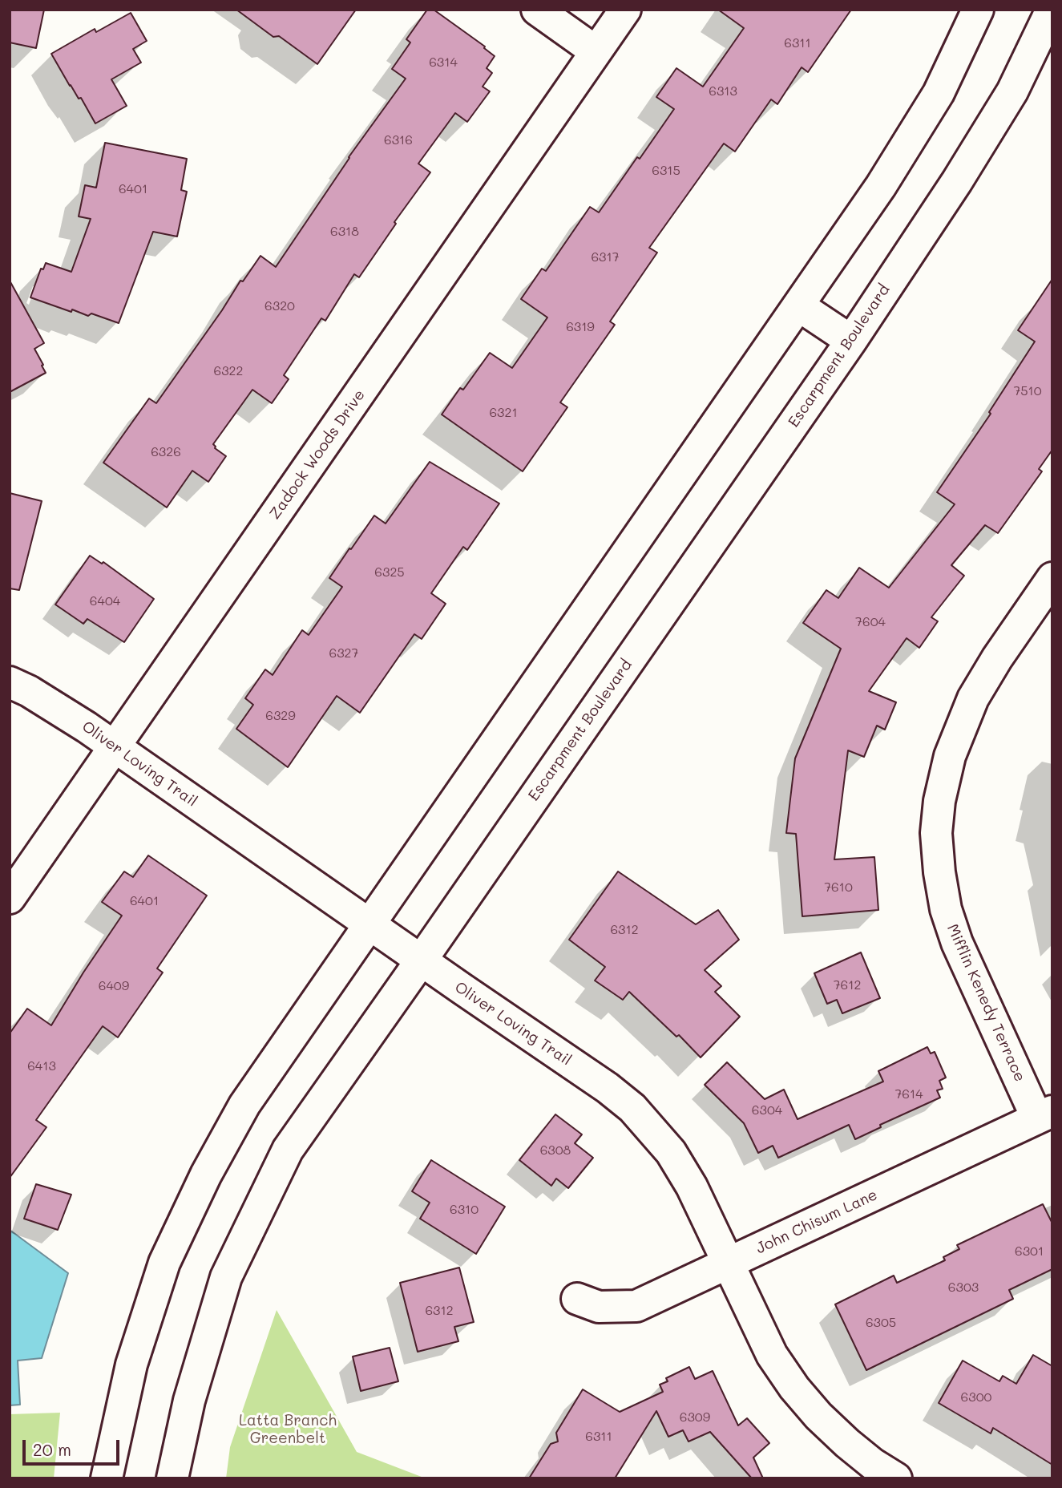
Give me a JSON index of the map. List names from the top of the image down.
{
  "streets": {
    "main road": [
      "Escarpment Boulevard",
      "Zadock Woods Drive",
      "Oliver Loving Trail",
      "Mifflin Kenedy Terrace",
      "John Chisum Lane"
    ]
  },
  "crossings": [
    ["Escarpment Boulevard", "Oliver Loving Trail"],
    ["Zadock Woods Drive", "Oliver Loving Trail"],
    ["Oliver Loving Trail", "John Chisum Lane"],
    ["Mifflin Kenedy Terrace", "John Chisum Lane"]
  ],
  "parks": ["Latta Branch Greenbelt"],
  "house_numbers": [
    "6311",
    "6314",
    "6313",
    "6316",
    "6315",
    "6401",
    "6318",
    "6317",
    "6320",
    "6319",
    "6322",
    "7510",
    "6321",
    "6326",
    "6325",
    "6404",
    "7604",
    "6327",
    "6329",
    "7610",
    "6401",
    "6312",
    "7612",
    "6409",
    "6413",
    "7614",
    "6304",
    "6308",
    "6310",
    "6301",
    "6303",
    "6312",
    "6305",
    "6300",
    "6309",
    "6311"
  ],
  "scale_bar": "20 m"
}
